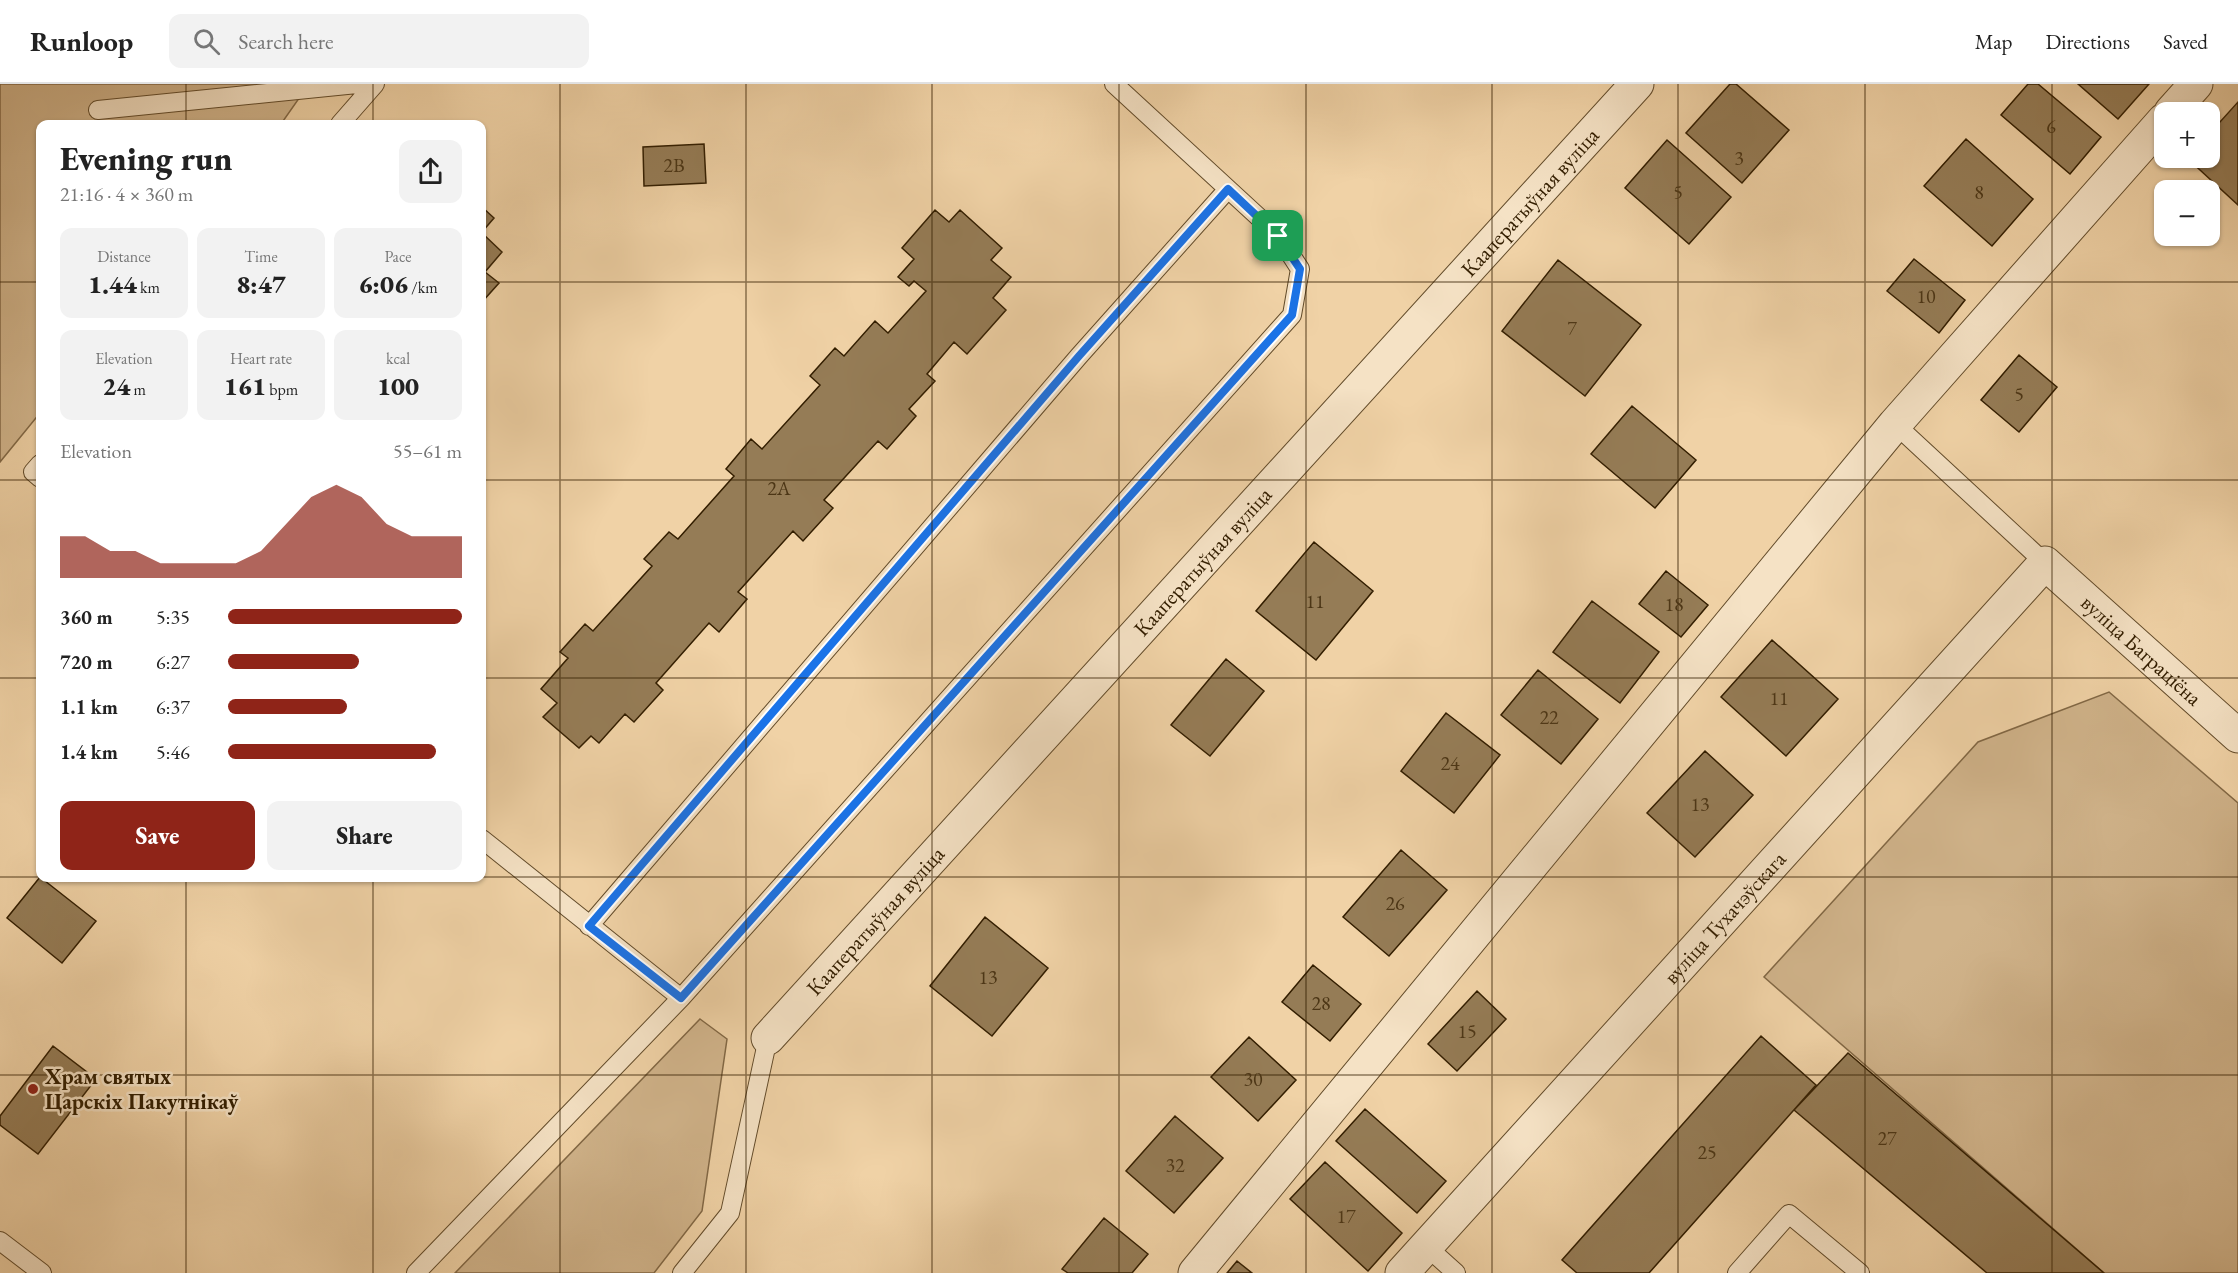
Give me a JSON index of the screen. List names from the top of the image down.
{
  "streets": {
    "street": ["Кааператыўная вуліца", "вуліца Баграціёна", "вуліца Тухачэўскага"]
  },
  "crossings": [
    ["вуліца Баграціёна", "вуліца Тухачэўскага"]
  ],
  "places": ["Храм святых Царскіх Пакутнікаў"],
  "house_numbers": [
    "6",
    "3",
    "2В",
    "5",
    "8",
    "10",
    "7",
    "5",
    "2А",
    "11",
    "18",
    "11",
    "22",
    "24",
    "13",
    "26",
    "13",
    "28",
    "15",
    "30",
    "27",
    "25",
    "32",
    "17"
  ],
  "page": {
    "header": "Runloop",
    "search": "Search here",
    "nav": ["Map", "Directions", "Saved"],
    "map_buttons": ["+", "−"],
    "heading": ["Evening run", "21:16 · 4 × 360 m"],
    "stats": [
      ["Distance", "1.44 km"],
      ["Time", "8:47"],
      ["Pace", "6:06 /km"],
      ["Elevation", "24 m"],
      ["Heart rate", "161 bpm"],
      ["kcal", "100"]
    ],
    "chart": ["Elevation", "55–61 m"],
    "list": [
      {
        "name": "360 m",
        "note": "5:35"
      },
      {
        "name": "720 m",
        "note": "6:27"
      },
      {
        "name": "1.1 km",
        "note": "6:37"
      },
      {
        "name": "1.4 km",
        "note": "5:46"
      }
    ],
    "buttons": ["Save", "Share"]
  }
}
